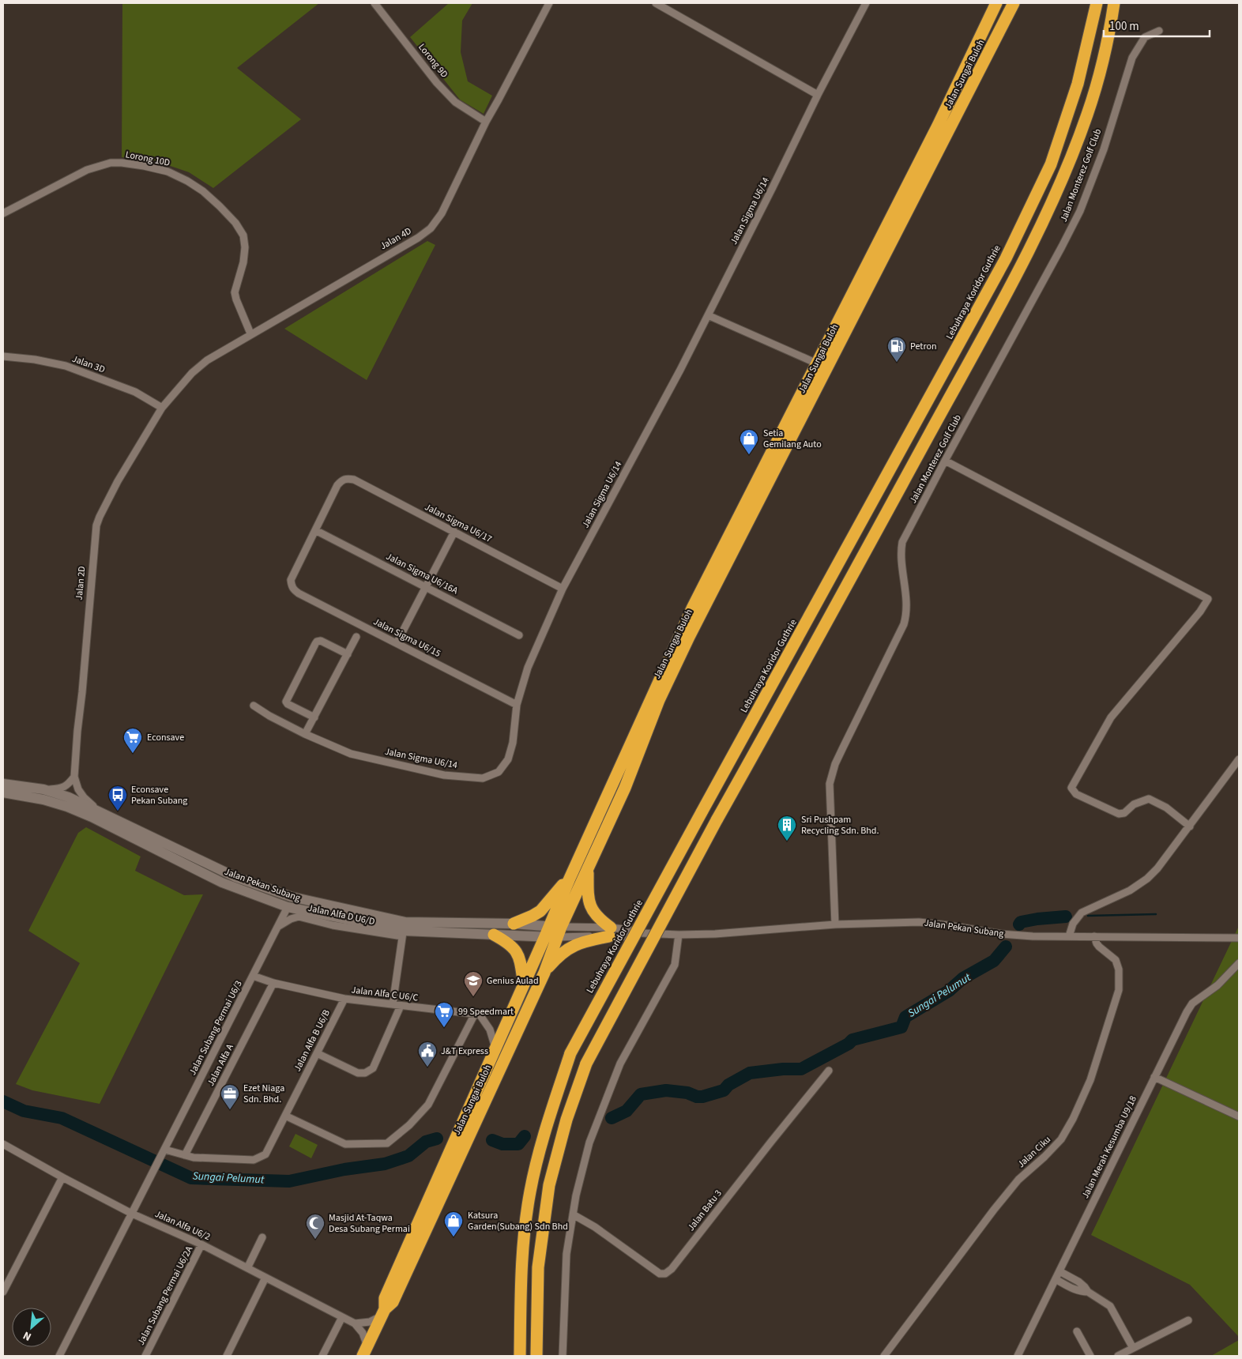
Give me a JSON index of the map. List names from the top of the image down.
{
  "streets": {
    "highway": ["Jalan Sungai Buloh", "Lebuhraya Koridor Guthrie"],
    "main road": ["Jalan Pekan Subang"],
    "street": [
      "Lorong 9D",
      "Lorong 10D",
      "Jalan Monterez Golf Club",
      "Jalan Sigma U6/14",
      "Jalan 4D",
      "Jalan 3D",
      "Jalan Sigma U6/17",
      "Jalan Sigma U6/16A",
      "Jalan 2D",
      "Jalan Sigma U6/15",
      "Jalan Alfa D U6/D",
      "Jalan Alfa C U6/C",
      "Jalan Subang Permai U6/3",
      "Jalan Alfa B U6/B",
      "Jalan Alfa A",
      "Jalan Merah Kesumba U9/18",
      "Jalan Ciku",
      "Jalan Batu 3",
      "Jalan Alfa U6/2",
      "Jalan Subang Permai U6/2A"
    ]
  },
  "crossings": [
    ["Lorong 9D", "Jalan 4D"],
    ["Jalan Sungai Buloh", "Jalan Pekan Subang"],
    ["Lorong 10D", "Jalan 4D"],
    ["Jalan Monterez Golf Club", "Jalan Pekan Subang"],
    ["Jalan Sigma U6/14", "Jalan Sigma U6/17"],
    ["Jalan Sigma U6/14", "Jalan Sigma U6/15"],
    ["Jalan 4D", "Jalan 3D"],
    ["Jalan 4D", "Jalan 2D"],
    ["Jalan 3D", "Jalan 2D"],
    ["Jalan Sigma U6/17", "Jalan Sigma U6/16A"],
    ["Jalan Sigma U6/17", "Jalan Sigma U6/15"],
    ["Jalan Sigma U6/16A", "Jalan Sigma U6/15"],
    ["Jalan 2D", "Jalan Pekan Subang"],
    ["Jalan Pekan Subang", "Jalan Alfa D U6/D"],
    ["Jalan Pekan Subang", "Jalan Subang Permai U6/3"],
    ["Jalan Pekan Subang", "Jalan Ciku"],
    ["Jalan Alfa D U6/D", "Jalan Subang Permai U6/3"],
    ["Jalan Alfa C U6/C", "Jalan Subang Permai U6/3"],
    ["Jalan Alfa C U6/C", "Jalan Alfa B U6/B"],
    ["Jalan Alfa C U6/C", "Jalan Alfa A"],
    ["Jalan Subang Permai U6/3", "Jalan Alfa U6/2"],
    ["Jalan Alfa B U6/B", "Jalan Alfa A"],
    ["Jalan Alfa U6/2", "Jalan Subang Permai U6/2A"]
  ],
  "water": ["Sungai Pelumut"],
  "places": {
    "fuel station": ["Petron"],
    "shop": ["Setia Gemilang Auto", "Katsura Garden(Subang) Sdn Bhd"],
    "supermarket": ["Econsave", "99 Speedmart"],
    "bus stop": ["Econsave Pekan Subang"],
    "building": ["Sri Pushpam Recycling Sdn. Bhd."],
    "school or university": ["Genius Aulad"],
    "public building": ["J&T Express"],
    "office": ["Ezet Niaga Sdn. Bhd."],
    "mosque": ["Masjid At-Taqwa Desa Subang Permai"]
  },
  "scale_bar": "100 m",
  "north": "bottom left"
}
